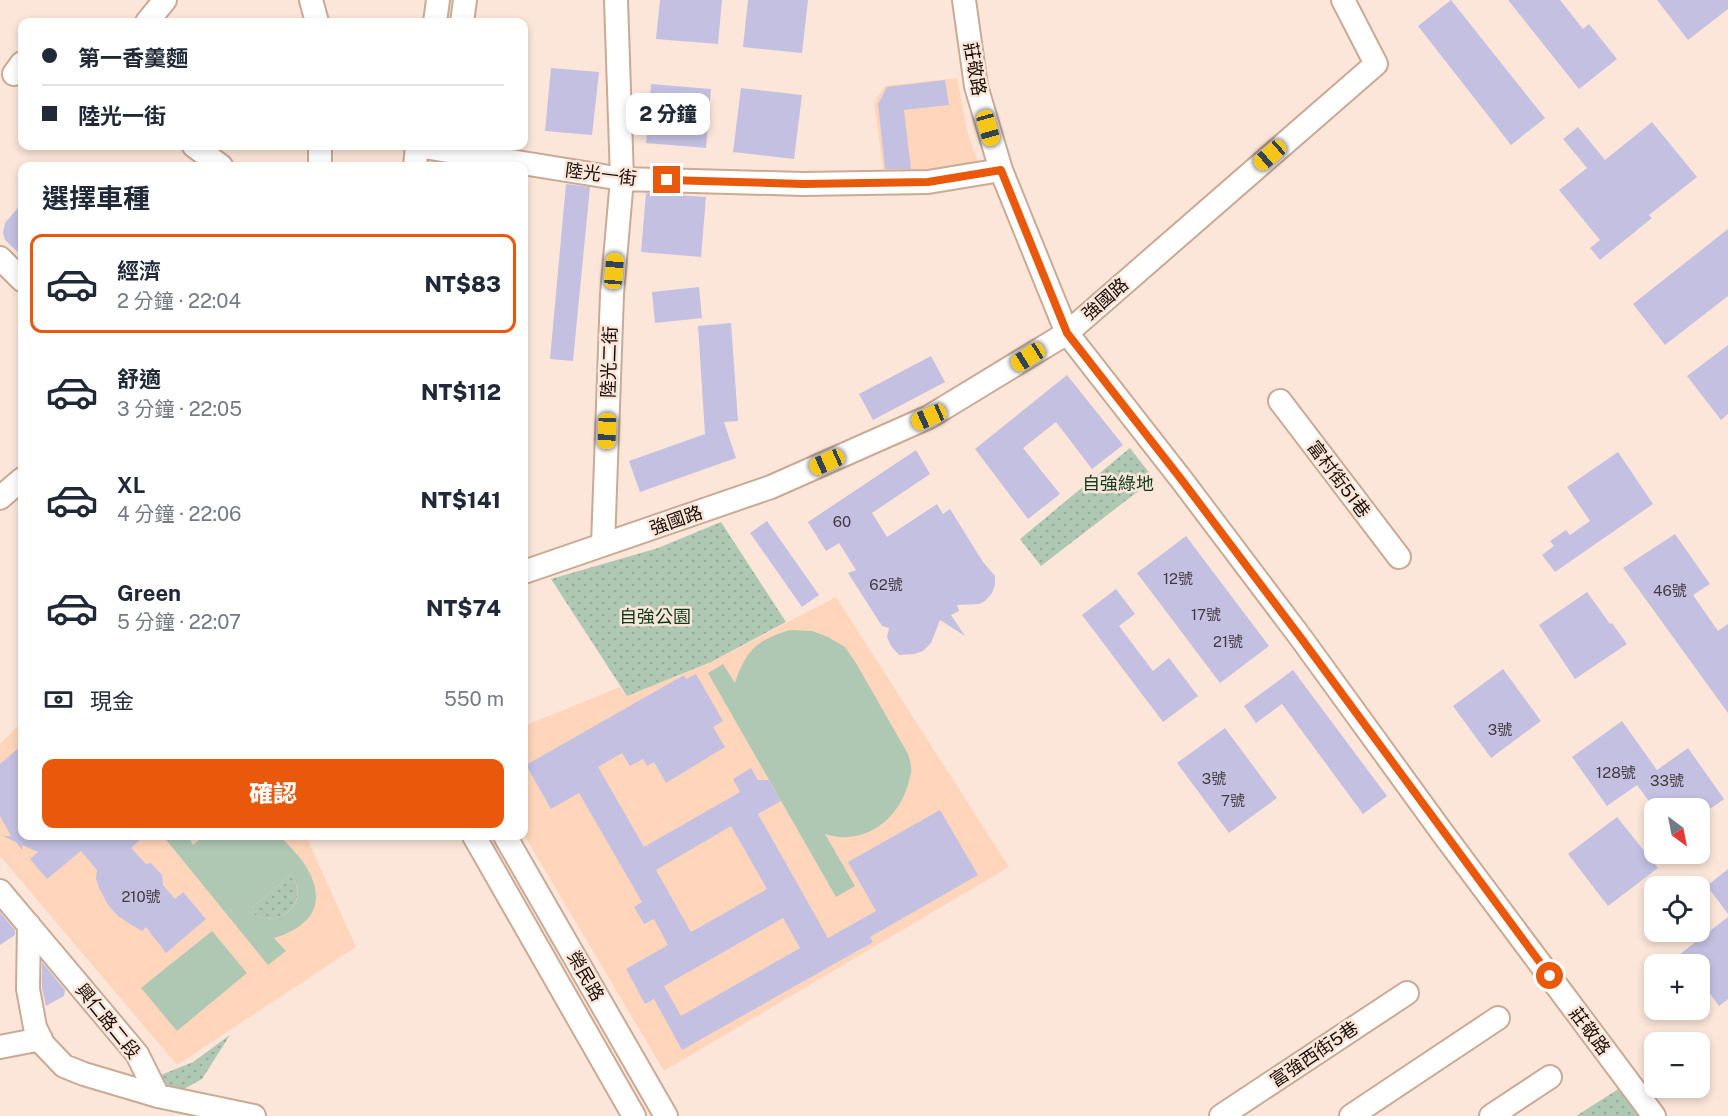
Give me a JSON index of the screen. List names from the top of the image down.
{
  "streets": {
    "street": [
      "莊敬路",
      "陸光一街",
      "強國路",
      "陸光二街",
      "富村街51巷",
      "榮民路",
      "興仁路二段",
      "富強西街5巷"
    ]
  },
  "crossings": [
    ["莊敬路", "陸光一街"],
    ["莊敬路", "強國路"],
    ["陸光一街", "陸光二街"],
    ["強國路", "陸光二街"]
  ],
  "parks": ["自強綠地", "自強公園"],
  "house_numbers": [
    "60",
    "12號",
    "62號",
    "46號",
    "17號",
    "21號",
    "3號",
    "128號",
    "3號",
    "33號",
    "7號",
    "210號"
  ],
  "north": "bottom right",
  "page": {
    "banner": ["第一香羹麵", "陸光一街"],
    "bubble": "2 分鐘",
    "heading": "選擇車種",
    "list": [
      {
        "name": "經濟",
        "note": "2 分鐘 · 22:04",
        "value": "NT$83"
      },
      {
        "name": "舒適",
        "note": "3 分鐘 · 22:05",
        "value": "NT$112"
      },
      {
        "name": "XL",
        "note": "4 分鐘 · 22:06",
        "value": "NT$141"
      },
      {
        "name": "Green",
        "note": "5 分鐘 · 22:07",
        "value": "NT$74"
      }
    ],
    "pay": ["現金", "550 m"],
    "buttons": "確認",
    "map_buttons": ["+", "−"]
  }
}
